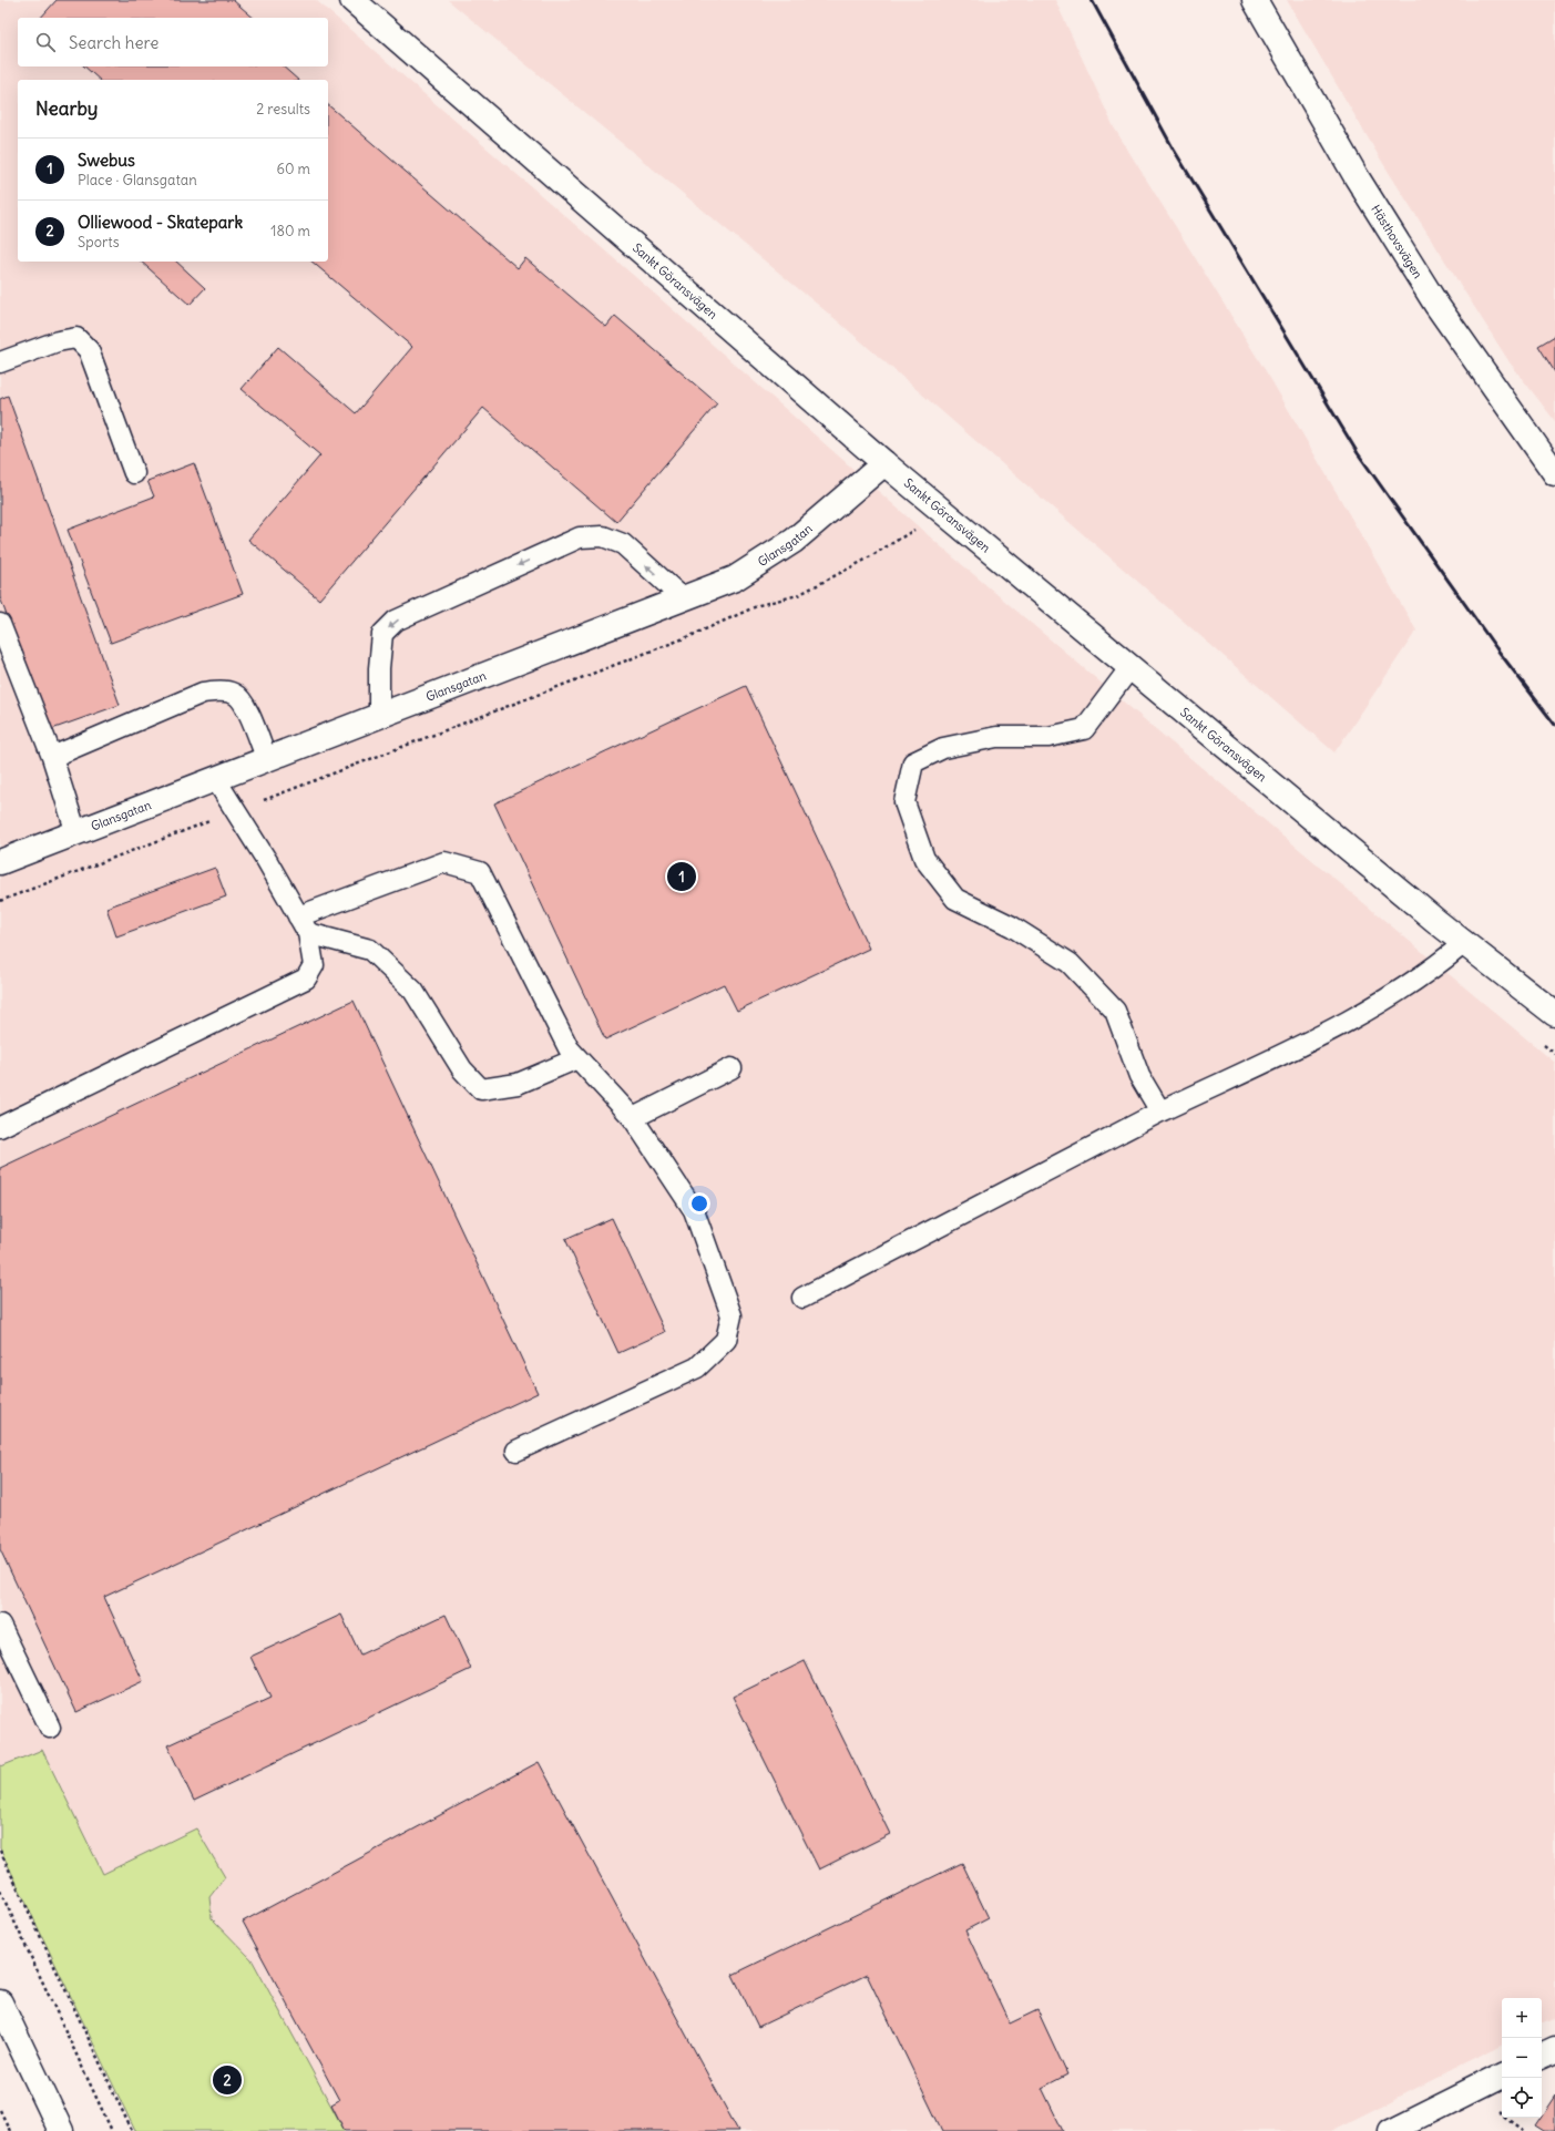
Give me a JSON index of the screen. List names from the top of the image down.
{
  "streets": {
    "street": ["Hästhovsvägen", "Sankt Göransvägen", "Glansgatan"]
  },
  "crossings": [
    ["Sankt Göransvägen", "Glansgatan"]
  ],
  "page": {
    "search": "Search here",
    "heading": ["Nearby", "2 results"],
    "list": [
      {
        "mark": "1",
        "name": "Swebus",
        "note": "Place · Glansgatan",
        "value": "60 m"
      },
      {
        "mark": "2",
        "name": "Olliewood - Skatepark",
        "note": "Sports",
        "value": "180 m"
      }
    ],
    "pins": ["1", "2"],
    "map_buttons": ["+", "−"]
  }
}
